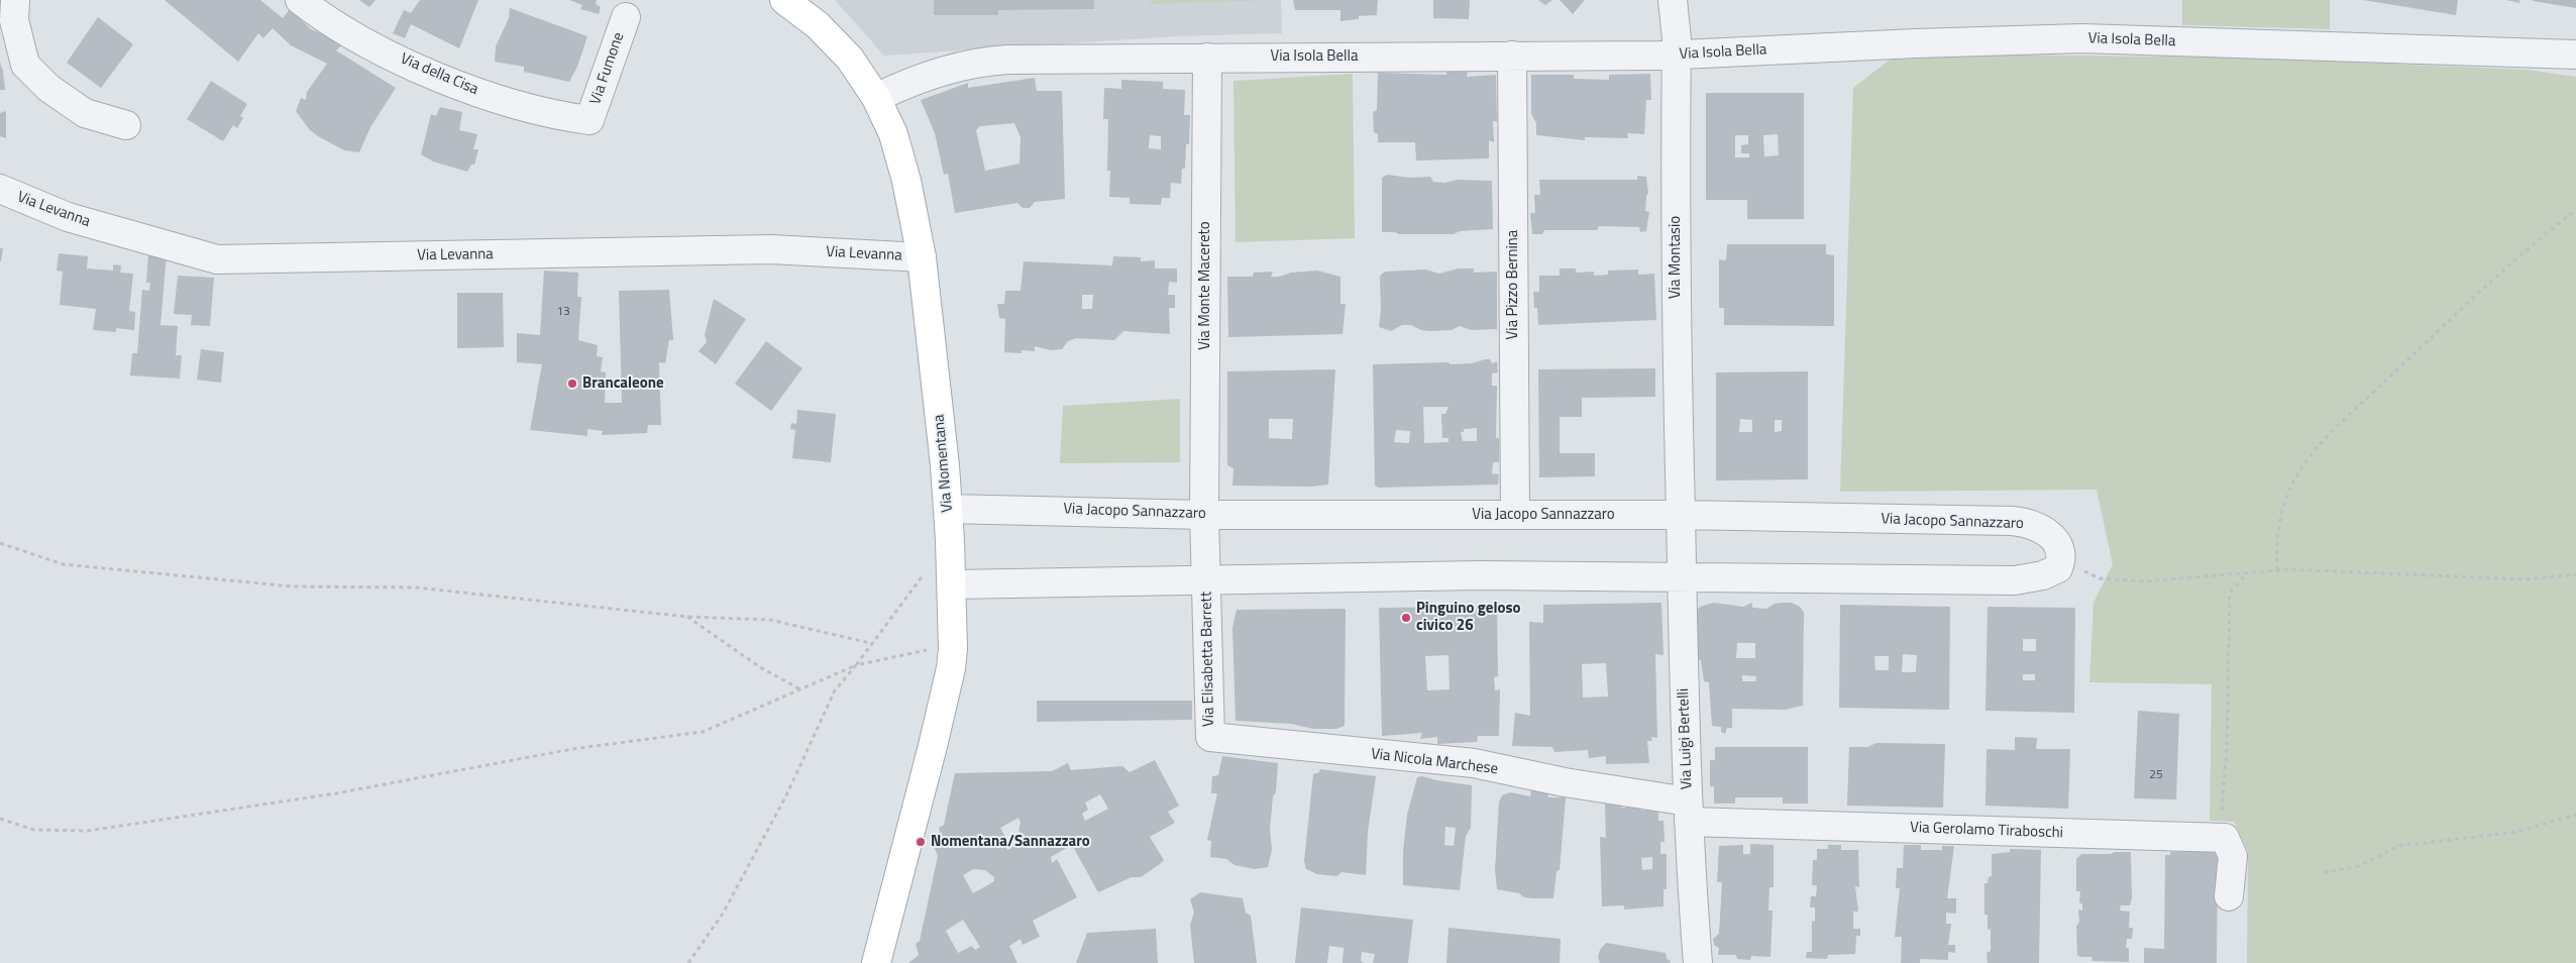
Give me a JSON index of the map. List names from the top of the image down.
{
  "streets": {
    "main road": ["Via Nomentana"],
    "street": [
      "Via Isola Bella",
      "Via Fumone",
      "Via della Cisa",
      "Via Levanna",
      "Via Montasio",
      "Via Pizzo Bernina",
      "Via Monte Macereto",
      "Via Jacopo Sannazzaro",
      "Via Elisabetta Barrett",
      "Via Luigi Bertelli",
      "Via Nicola Marchese",
      "Via Gerolamo Tiraboschi"
    ]
  },
  "crossings": [
    ["Via Isola Bella", "Via Montasio"],
    ["Via Isola Bella", "Via Pizzo Bernina"],
    ["Via Isola Bella", "Via Monte Macereto"],
    ["Via Isola Bella", "Via Nomentana"],
    ["Via Fumone", "Via della Cisa"],
    ["Via Levanna", "Via Nomentana"],
    ["Via Montasio", "Via Jacopo Sannazzaro"],
    ["Via Montasio", "Via Luigi Bertelli"],
    ["Via Pizzo Bernina", "Via Jacopo Sannazzaro"],
    ["Via Monte Macereto", "Via Jacopo Sannazzaro"],
    ["Via Monte Macereto", "Via Elisabetta Barrett"],
    ["Via Nomentana", "Via Jacopo Sannazzaro"],
    ["Via Jacopo Sannazzaro", "Via Luigi Bertelli"],
    ["Via Elisabetta Barrett", "Via Nicola Marchese"],
    ["Via Luigi Bertelli", "Via Nicola Marchese"],
    ["Via Luigi Bertelli", "Via Gerolamo Tiraboschi"],
    ["Via Nicola Marchese", "Via Gerolamo Tiraboschi"]
  ],
  "places": ["Brancaleone", "Pinguino geloso civico 26", "Nomentana/Sannazzaro"],
  "house_numbers": ["13", "25"]
}
